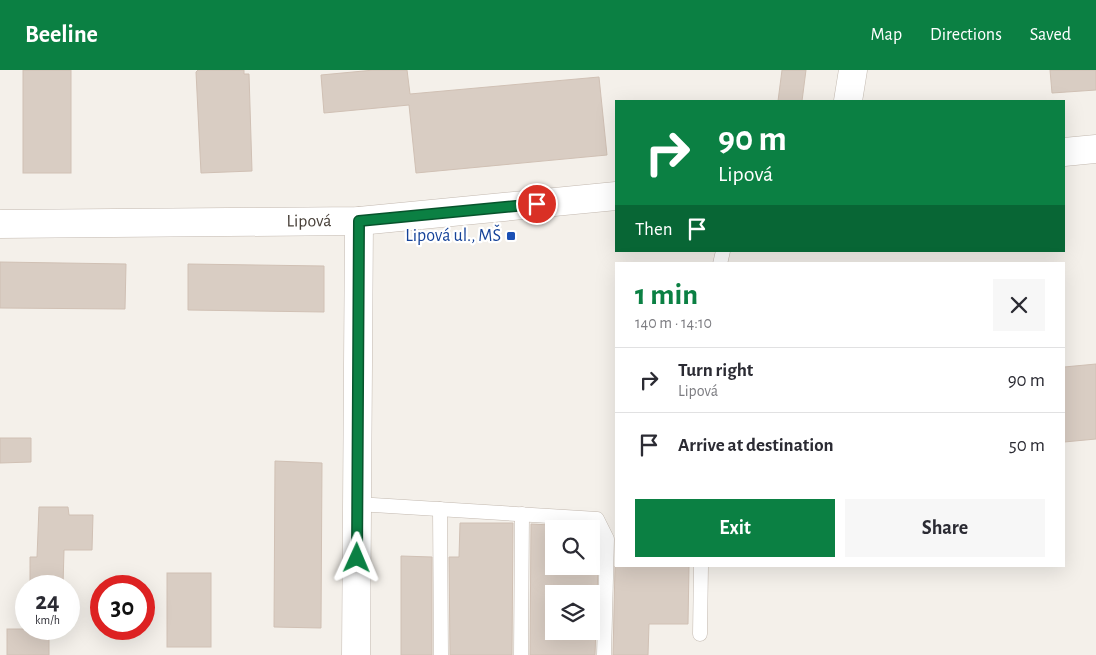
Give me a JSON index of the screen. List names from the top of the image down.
{
  "streets": {
    "street": ["Lipová"]
  },
  "places": {
    "transit": ["Lipová ul., MŠ"]
  },
  "page": {
    "header": "Beeline",
    "nav": ["Map", "Directions", "Saved"],
    "turn": ["90 m", "Lipová"],
    "then": "Then",
    "heading": ["1 min", "140 m · 14:10"],
    "list": [
      {
        "name": "Turn right",
        "note": "Lipová",
        "value": "90 m"
      },
      {
        "name": "Arrive at destination",
        "value": "50 m"
      }
    ],
    "buttons": ["Exit", "Share"],
    "speed": "24 km/h",
    "limit": "30"
  }
}
